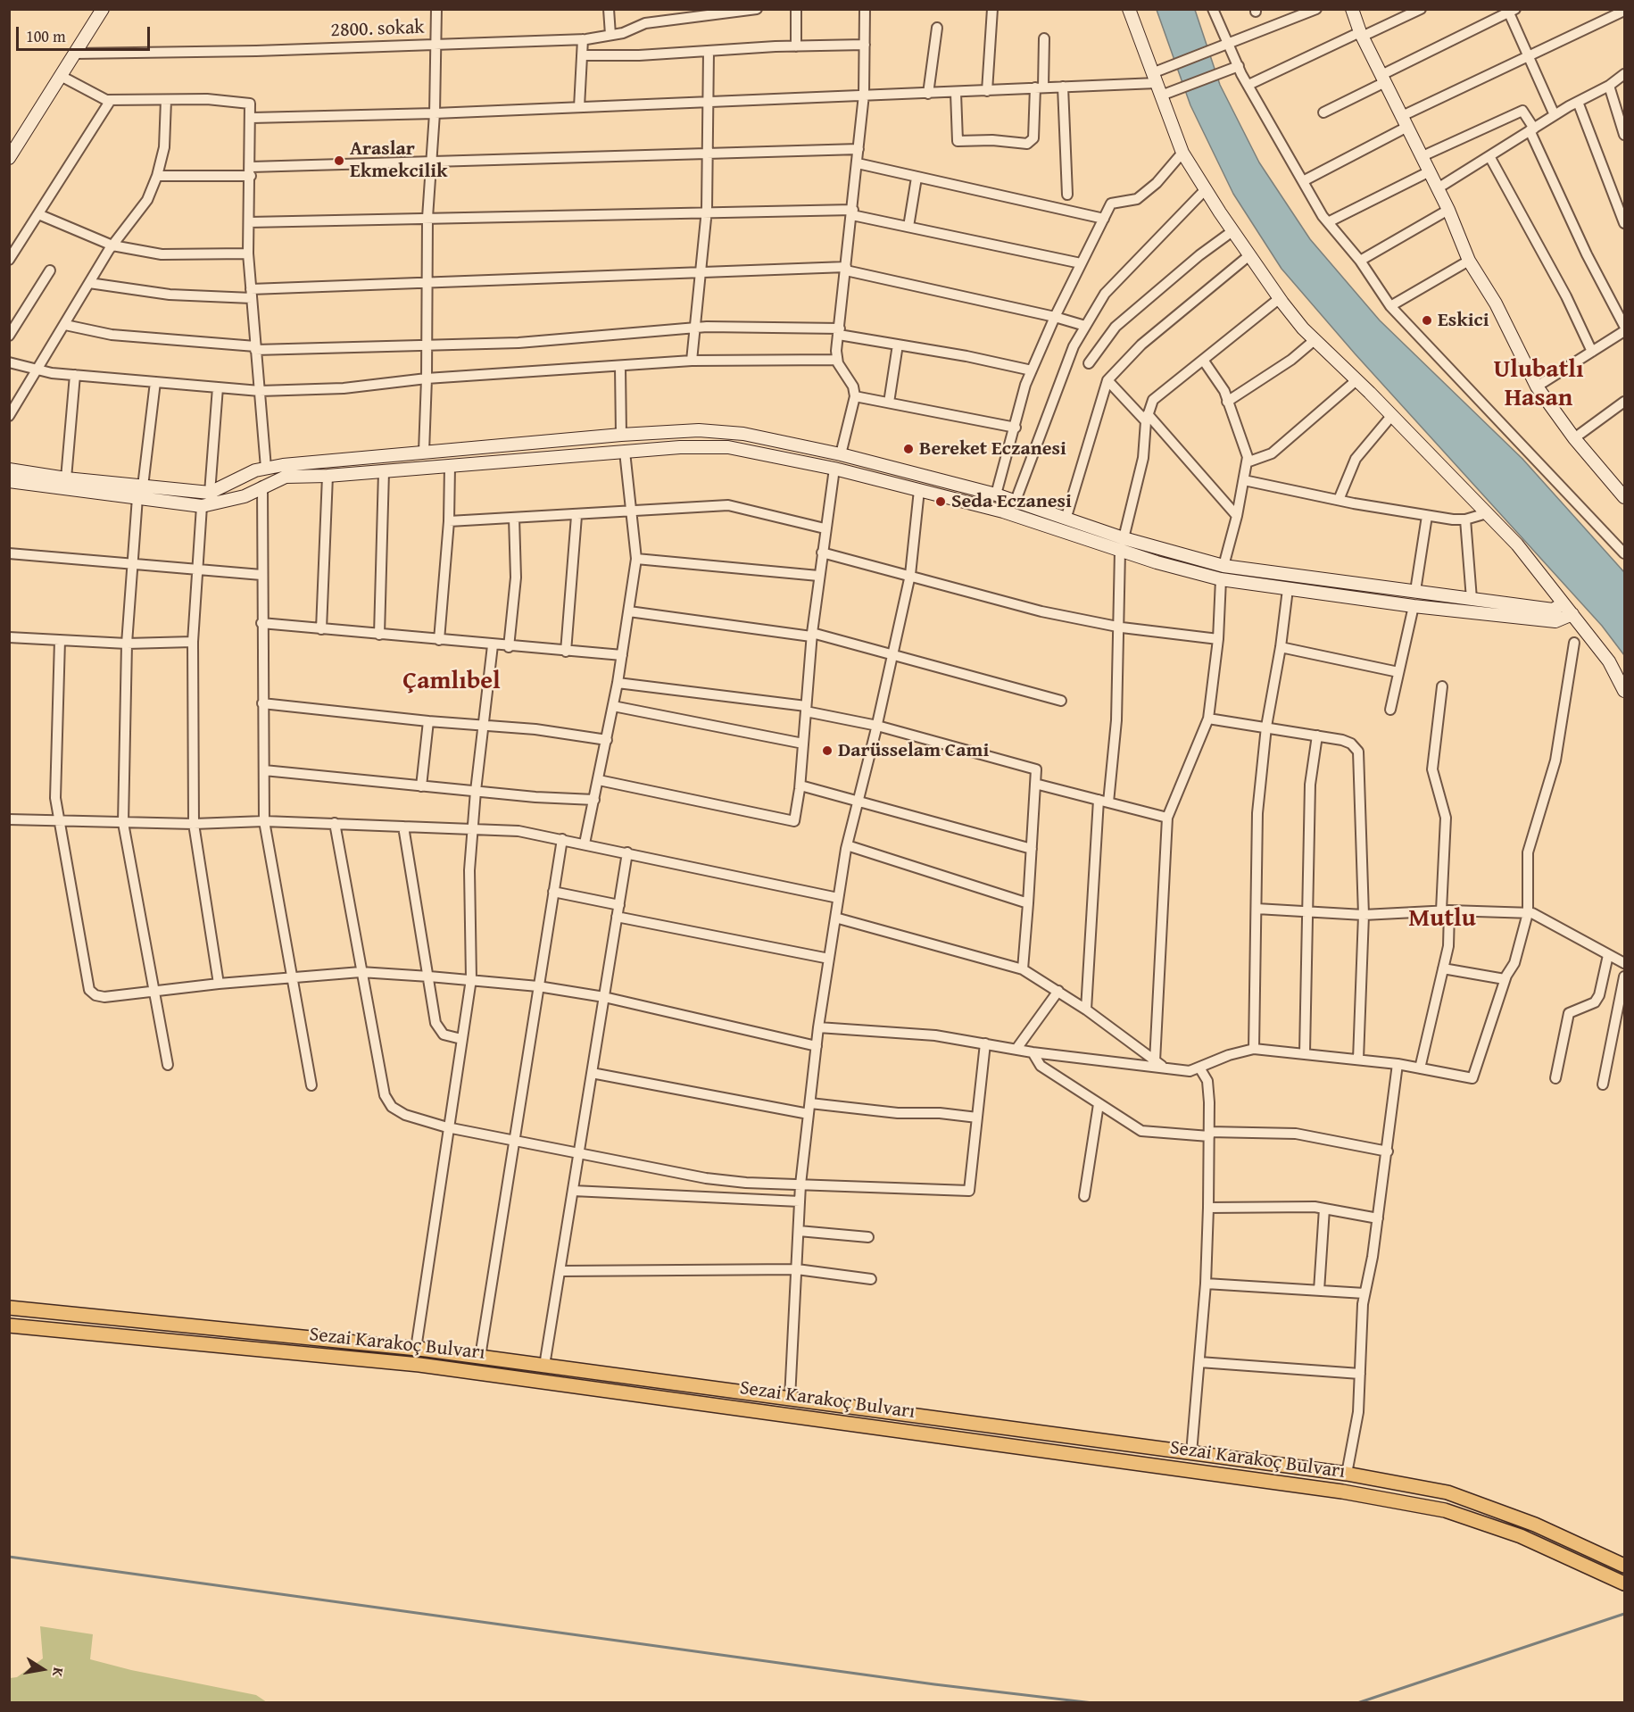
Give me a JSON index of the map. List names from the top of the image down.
{
  "streets": {
    "main road": ["Sezai Karakoç Bulvarı"],
    "street": ["2800. sokak"]
  },
  "districts": ["Ulubatlı Hasan", "Çamlıbel", "Mutlu"],
  "places": [
    "Araslar Ekmekcilik",
    "Eskici",
    "Bereket Eczanesi",
    "Seda Eczanesi",
    "Darüsselam Cami"
  ],
  "scale_bar": "100 m",
  "north": "right"
}
